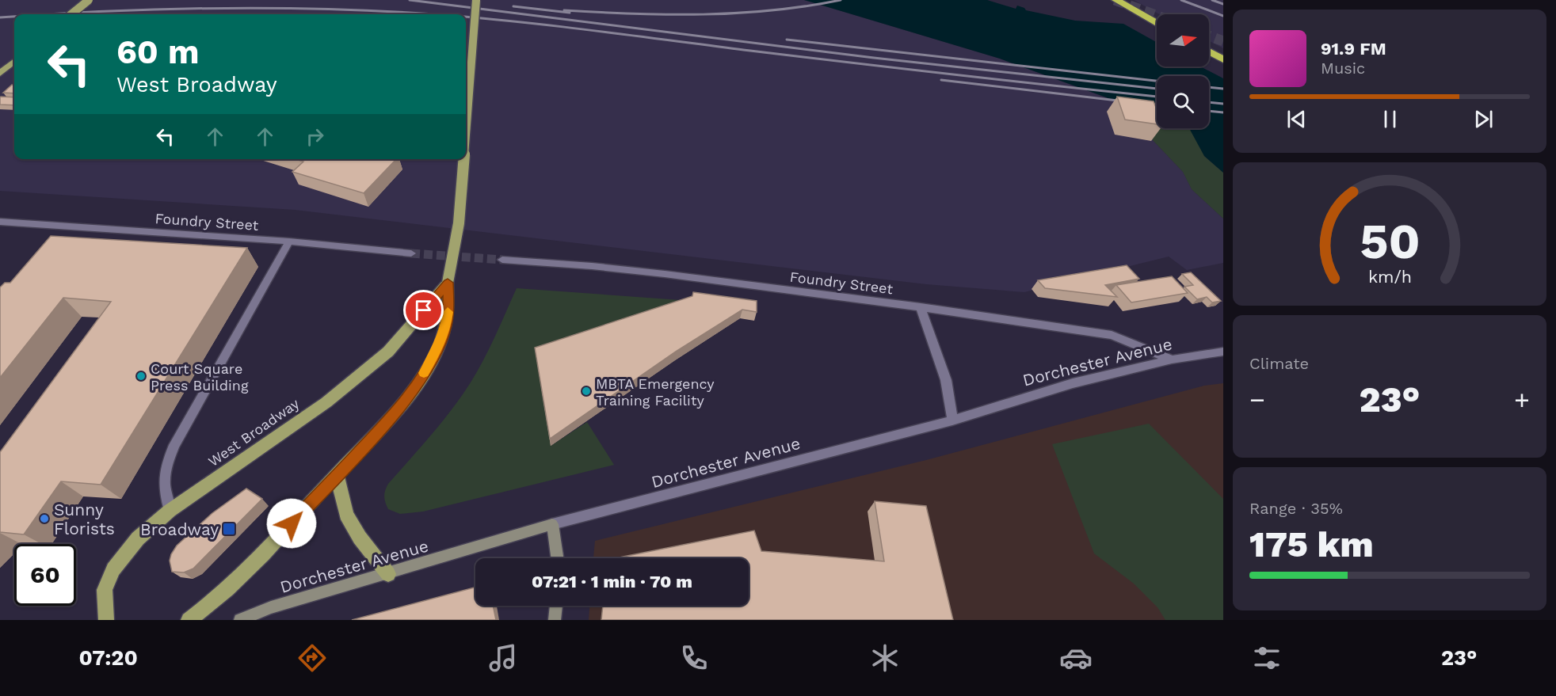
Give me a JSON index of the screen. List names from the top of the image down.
{
  "streets": {
    "main road": ["Dorchester Avenue", "West Broadway"],
    "street": ["Foundry Street"]
  },
  "crossings": [
    ["Foundry Street", "Dorchester Avenue"]
  ],
  "places": {
    "other": ["Court Square Press Building", "MBTA Emergency Training Facility", "Sunny Florists"],
    "transit": ["Broadway"]
  },
  "north": "right",
  "page": {
    "turn": ["60 m", "West Broadway"],
    "song": ["91.9 FM", "Music"],
    "tile": [
      "Climate",
      ["Range · 35%", "175 km"]
    ],
    "heat": ["−", "23°", "+"],
    "limit": "60",
    "trip": "07:21 · 1 min · 70 m",
    "tabs": ["07:20", "23°"],
    "gauge": ["50", "km/h"]
  }
}
